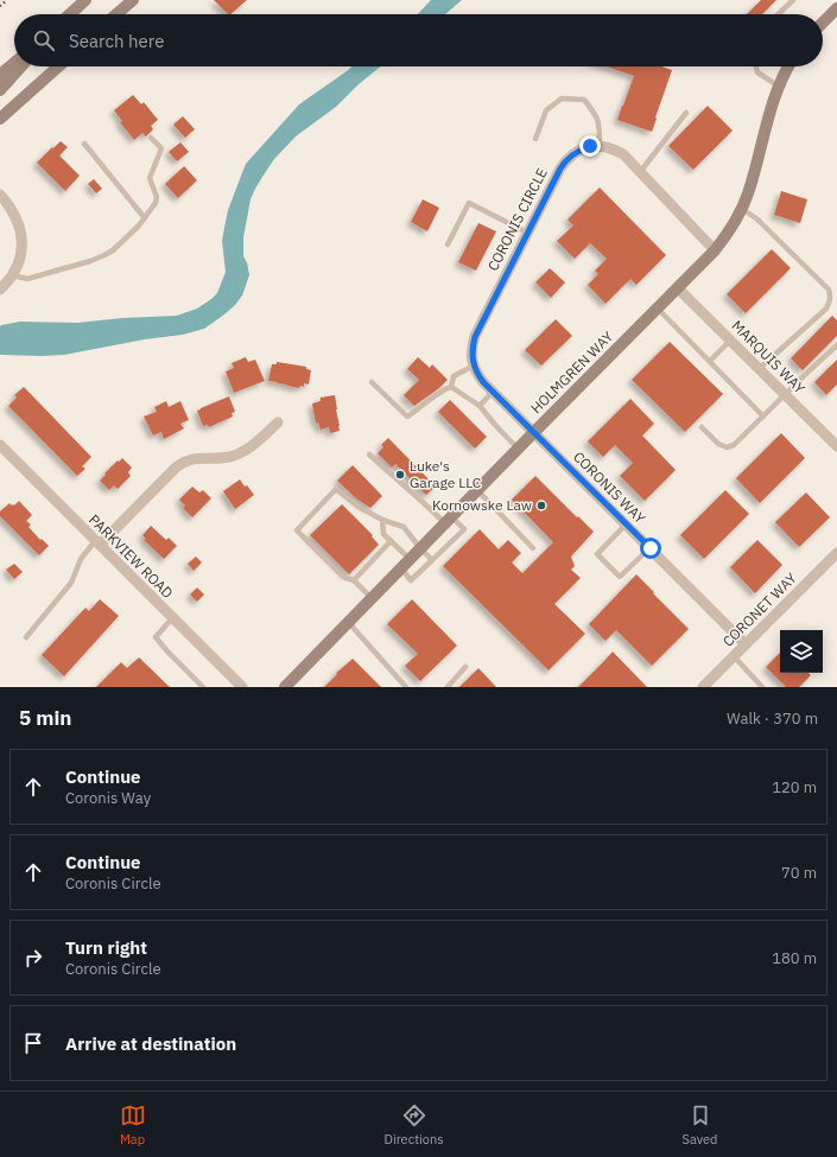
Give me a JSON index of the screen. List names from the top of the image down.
{
  "streets": {
    "street": [
      "CORONIS CIRCLE",
      "MARQUIS WAY",
      "HOLMGREN WAY",
      "CORONIS WAY",
      "PARKVIEW ROAD",
      "CORONET WAY"
    ]
  },
  "crossings": [
    ["CORONIS CIRCLE", "HOLMGREN WAY"],
    ["MARQUIS WAY", "HOLMGREN WAY"],
    ["HOLMGREN WAY", "CORONIS WAY"],
    ["CORONIS WAY", "CORONET WAY"]
  ],
  "places": ["Luke's Garage LLC", "Kornowske Law"],
  "page": {
    "search": "Search here",
    "heading": ["5 min", "Walk · 370 m"],
    "list": [
      ["Continue", "Coronis Way", "120 m"],
      ["Continue", "Coronis Circle", "70 m"],
      ["Turn right", "Coronis Circle", "180 m"],
      "Arrive at destination"
    ],
    "nav": ["Map", "Directions", "Saved"]
  }
}
